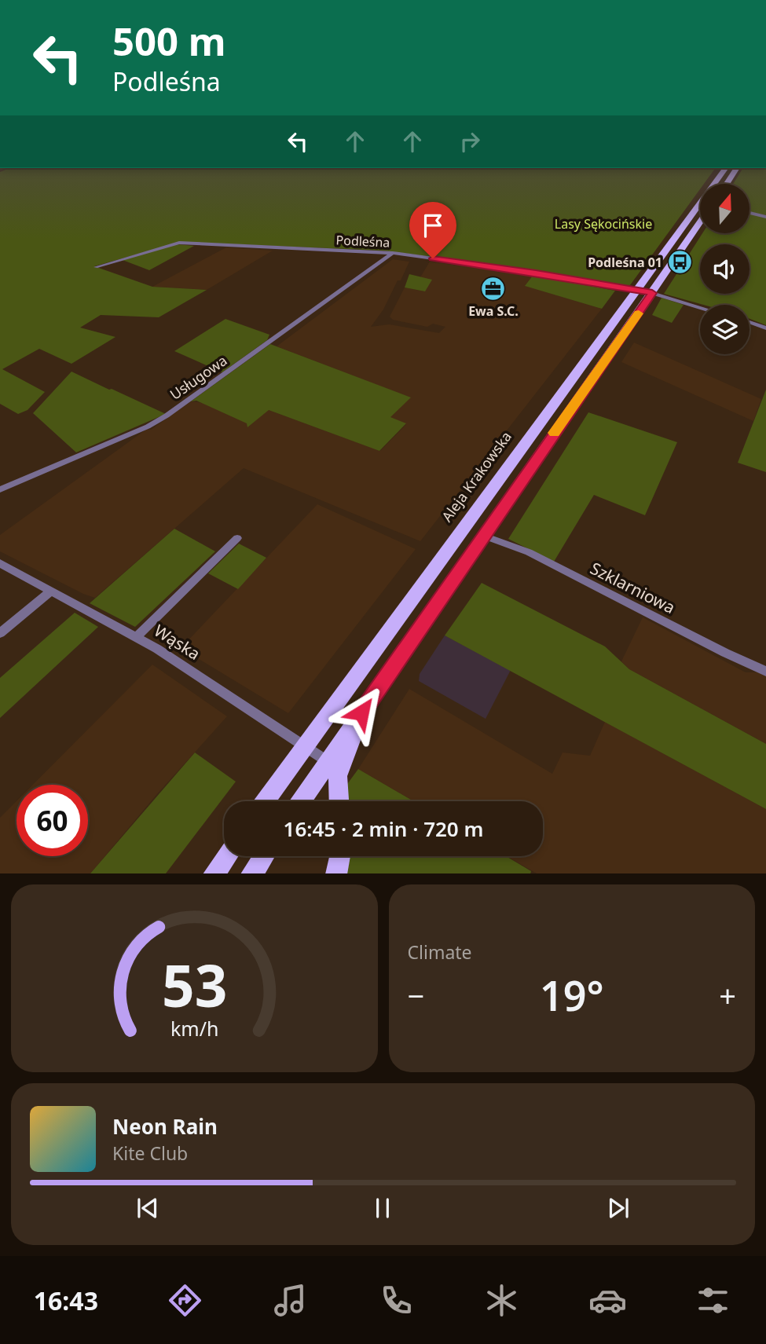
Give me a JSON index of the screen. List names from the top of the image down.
{
  "streets": {
    "main road": ["Aleja Krakowska"],
    "street": [
      "Podleśna",
      "Usługowa",
      "Szklarniowa",
      "Wąska"
    ]
  },
  "crossings": [
    ["Podleśna", "Usługowa"],
    ["Podleśna", "Aleja Krakowska"],
    ["Aleja Krakowska", "Wąska"]
  ],
  "parks": ["Lasy Sękocińskie"],
  "places": {
    "bus stop": ["Podleśna 01"],
    "office": ["Ewa S.C."]
  },
  "north": "top",
  "page": {
    "turn": ["500 m", "Podleśna"],
    "limit": "60",
    "trip": "16:45 · 2 min · 720 m",
    "tile": "Climate",
    "heat": ["−", "19°", "+"],
    "song": ["Neon Rain", "Kite Club"],
    "tabs": "16:43",
    "gauge": ["53", "km/h"]
  }
}
